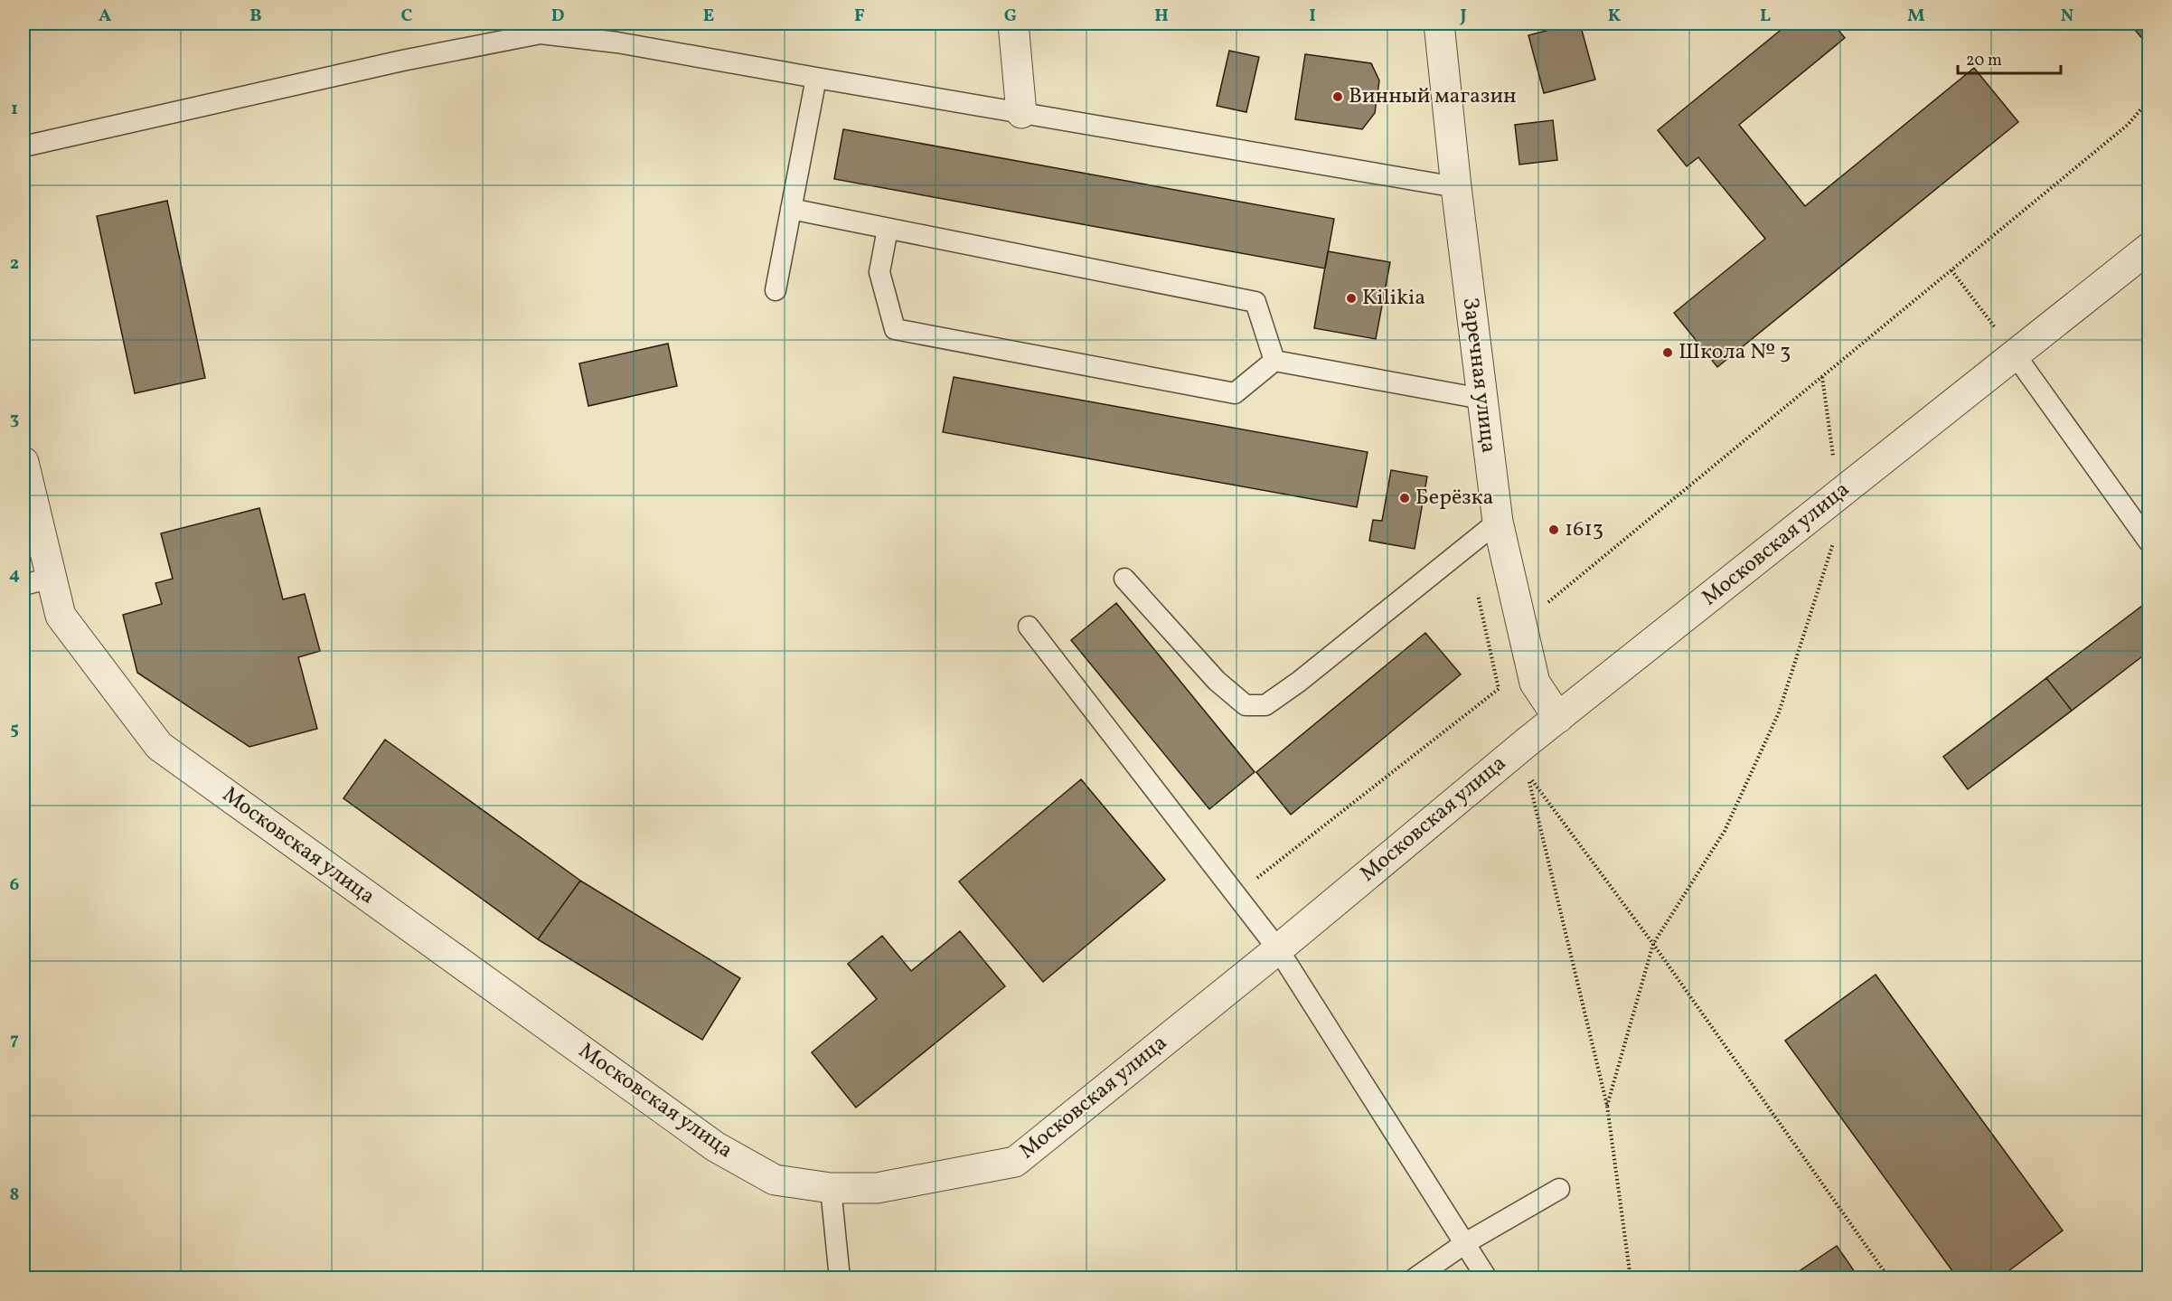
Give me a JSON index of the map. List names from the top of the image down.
{
  "streets": {
    "street": ["Заречная улица", "Московская улица"]
  },
  "crossings": [
    ["Заречная улица", "Московская улица"]
  ],
  "places": [
    "Винный магазин",
    "Kilikia",
    "Школа № 3",
    "Берёзка",
    "1613"
  ],
  "scale_bar": "20 m",
  "grid": {
    "columns": [
      "A",
      "B",
      "C",
      "D",
      "E",
      "F",
      "G",
      "H",
      "I",
      "J",
      "K",
      "L",
      "M",
      "N"
    ],
    "rows": [
      "1",
      "2",
      "3",
      "4",
      "5",
      "6",
      "7",
      "8"
    ]
  }
}
